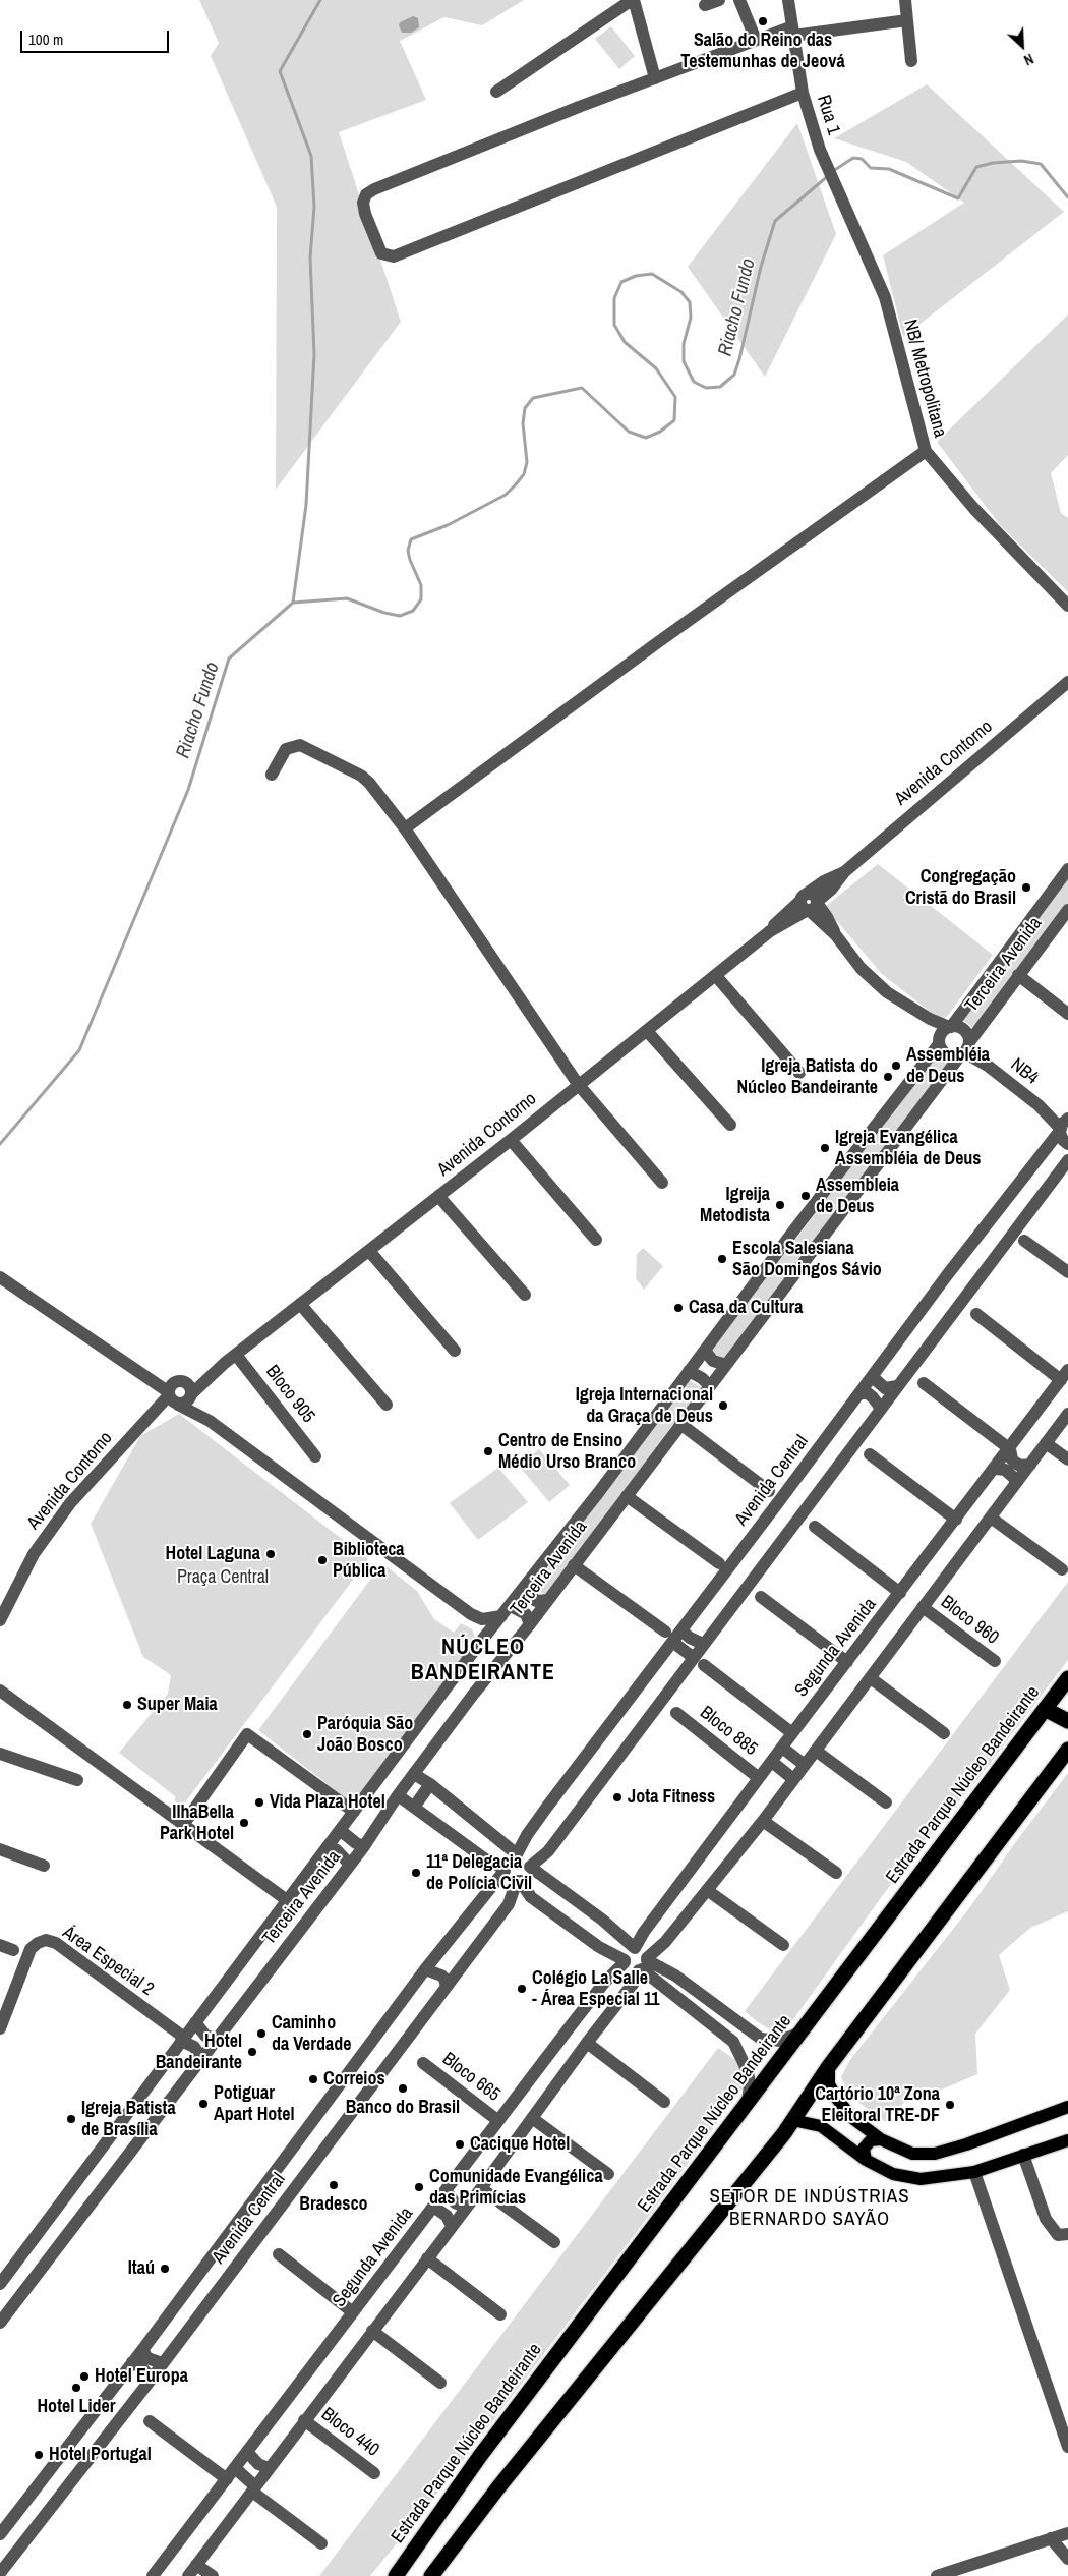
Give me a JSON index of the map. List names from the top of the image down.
{
  "streets": {
    "highway": ["Estrada Parque Núcleo Bandeirante"],
    "street": [
      "Rua 1",
      "NB/ Metropolitana",
      "Avenida Contorno",
      "Terceira Avenida",
      "NB4",
      "Bloco 905",
      "Avenida Central",
      "Bloco 960",
      "Segunda Avenida",
      "Bloco 885",
      "Área Especial 2",
      "Bloco 665",
      "Bloco 440"
    ]
  },
  "crossings": [
    ["Rua 1", "NB/ Metropolitana"],
    ["Avenida Contorno", "Bloco 905"],
    ["Terceira Avenida", "NB4"],
    ["Terceira Avenida", "Área Especial 2"],
    ["NB4", "Avenida Central"],
    ["Segunda Avenida", "Bloco 885"],
    ["Segunda Avenida", "Bloco 665"]
  ],
  "districts": ["NÚCLEO BANDEIRANTE", "SETOR DE INDÚSTRIAS BERNARDO SAYÃO"],
  "water": ["Riacho Fundo"],
  "parks": ["Praça Central"],
  "places": [
    "Salão do Reino das Testemunhas de Jeová",
    "Congregação Cristã do Brasil",
    "Assembléia de Deus",
    "Igreja Batista do Núcleo Bandeirante",
    "Igreja Evangélica Assembléia de Deus",
    "Assembleia de Deus",
    "Igreija Metodista",
    "Escola Salesiana São Domingos Sávio",
    "Casa da Cultura",
    "Igreja Internacional da Graça de Deus",
    "Centro de Ensino Médio Urso Branco",
    "Hotel Laguna",
    "Biblioteca Pública",
    "Super Maia",
    "Paróquia São João Bosco",
    "Jota Fitness",
    "Vida Plaza Hotel",
    "IlhaBella Park Hotel",
    "11ª Delegacia de Polícia Civil",
    "Colégio La Salle - Área Especial 11",
    "Caminho da Verdade",
    "Hotel Bandeirante",
    "Correios",
    "Banco do Brasil",
    "Potiguar Apart Hotel",
    "Cartório 10ª Zona Eleitoral TRE-DF",
    "Igreja Batista de Brasília",
    "Cacique Hotel",
    "Bradesco",
    "Comunidade Evangélica das Primícias",
    "Itaú",
    "Hotel Europa",
    "Hotel Lider",
    "Hotel Portugal"
  ],
  "scale_bar": "100 m",
  "north": "bottom right"
}
